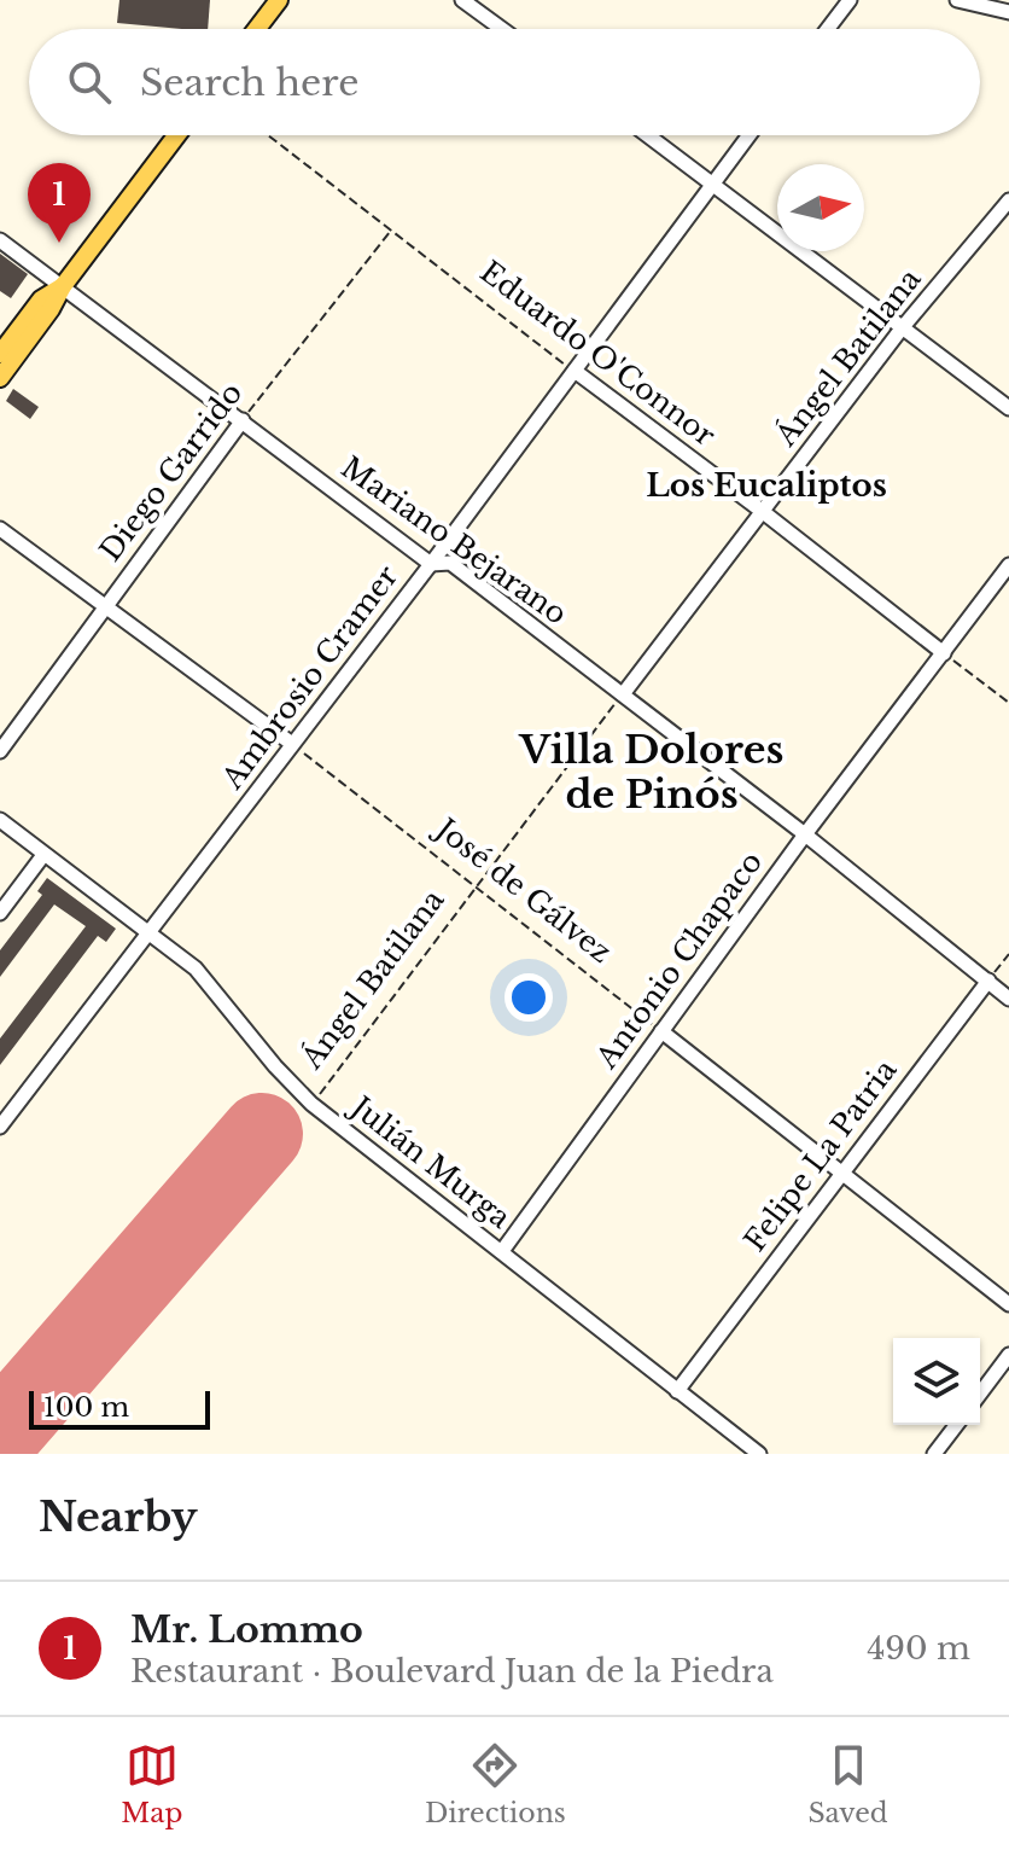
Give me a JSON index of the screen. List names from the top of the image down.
{
  "streets": {
    "street": [
      "Eduardo O'Connor",
      "Ángel Batilana",
      "Diego Garrido",
      "Mariano Bejarano",
      "Ambrosio Cramer",
      "Antonio Chapaco",
      "Felipe La Patria",
      "Julián Murga"
    ],
    "path": ["José de Gálvez"]
  },
  "crossings": [
    ["Eduardo O'Connor", "Ángel Batilana"],
    ["Eduardo O'Connor", "Diego Garrido"],
    ["Eduardo O'Connor", "Ambrosio Cramer"],
    ["Eduardo O'Connor", "Antonio Chapaco"],
    ["Ángel Batilana", "Mariano Bejarano"],
    ["Ángel Batilana", "José de Gálvez"],
    ["Ángel Batilana", "Julián Murga"],
    ["Diego Garrido", "Mariano Bejarano"],
    ["Mariano Bejarano", "Ambrosio Cramer"],
    ["Mariano Bejarano", "Antonio Chapaco"],
    ["Mariano Bejarano", "Felipe La Patria"],
    ["Ambrosio Cramer", "José de Gálvez"],
    ["Ambrosio Cramer", "Julián Murga"],
    ["José de Gálvez", "Antonio Chapaco"],
    ["Antonio Chapaco", "Julián Murga"],
    ["Felipe La Patria", "Julián Murga"]
  ],
  "districts": ["Los Eucaliptos", "Villa Dolores de Pinós"],
  "scale_bar": "100 m",
  "north": "right",
  "page": {
    "search": "Search here",
    "pins": "1",
    "scale": "100 m",
    "heading": "Nearby",
    "list": [
      {
        "mark": "1",
        "name": "Mr. Lommo",
        "note": "Restaurant · Boulevard Juan de la Piedra",
        "value": "490 m"
      }
    ],
    "nav": ["Map", "Directions", "Saved"]
  }
}
